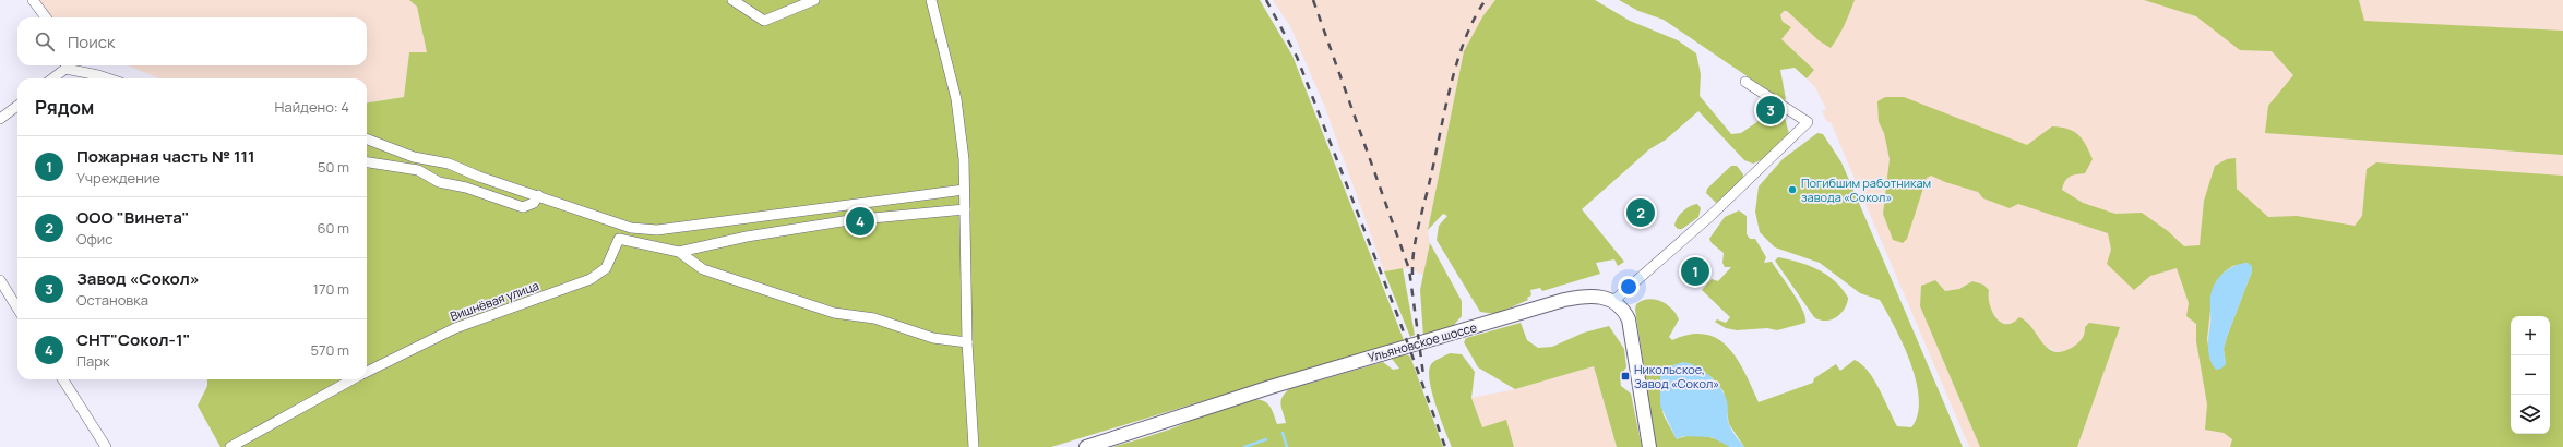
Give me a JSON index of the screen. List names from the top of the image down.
{
  "streets": {
    "main road": ["Ульяновское шоссе"],
    "street": ["Вишнёвая улица"]
  },
  "places": {
    "other": ["Погибшим работникам завода «Сокол»"],
    "transit": ["Никольское, Завод «Сокол»"]
  },
  "page": {
    "search": "Поиск",
    "heading": ["Рядом", "Найдено: 4"],
    "pins": [
      "3",
      "2",
      "4",
      "1"
    ],
    "list": [
      {
        "mark": "1",
        "name": "Пожарная часть № 111",
        "note": "Учреждение",
        "value": "50 m"
      },
      {
        "mark": "2",
        "name": "ООО \"Винета\"",
        "note": "Офис",
        "value": "60 m"
      },
      {
        "mark": "3",
        "name": "Завод «Сокол»",
        "note": "Остановка",
        "value": "170 m"
      },
      {
        "mark": "4",
        "name": "СНТ\"Сокол-1\"",
        "note": "Парк",
        "value": "570 m"
      }
    ],
    "map_buttons": ["+", "−"]
  }
}
